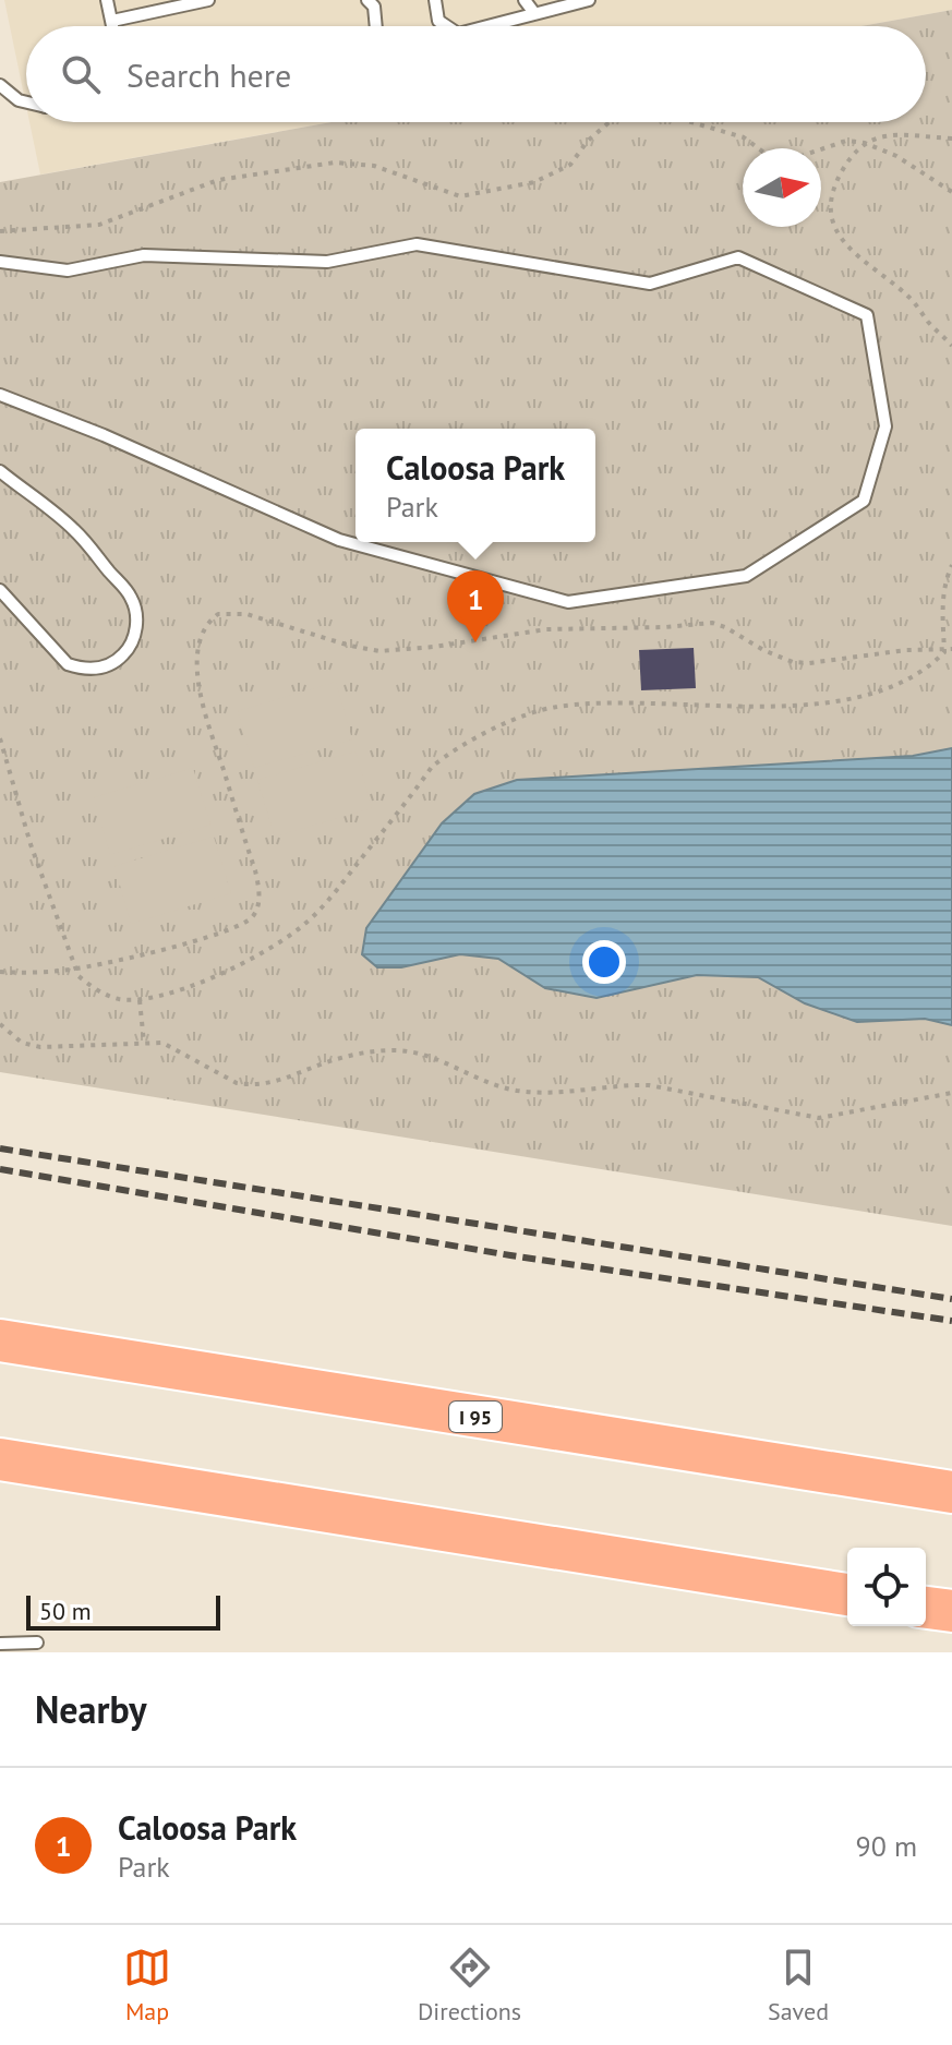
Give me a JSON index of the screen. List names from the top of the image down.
{
  "streets": {
    "highway": ["I 95"]
  },
  "scale_bar": "50 m",
  "north": "right",
  "page": {
    "search": "Search here",
    "popup": ["Caloosa Park", "Park"],
    "pins": "1",
    "scale": "50 m",
    "heading": "Nearby",
    "list": [
      {
        "mark": "1",
        "name": "Caloosa Park",
        "note": "Park",
        "value": "90 m"
      }
    ],
    "nav": ["Map", "Directions", "Saved"]
  }
}
